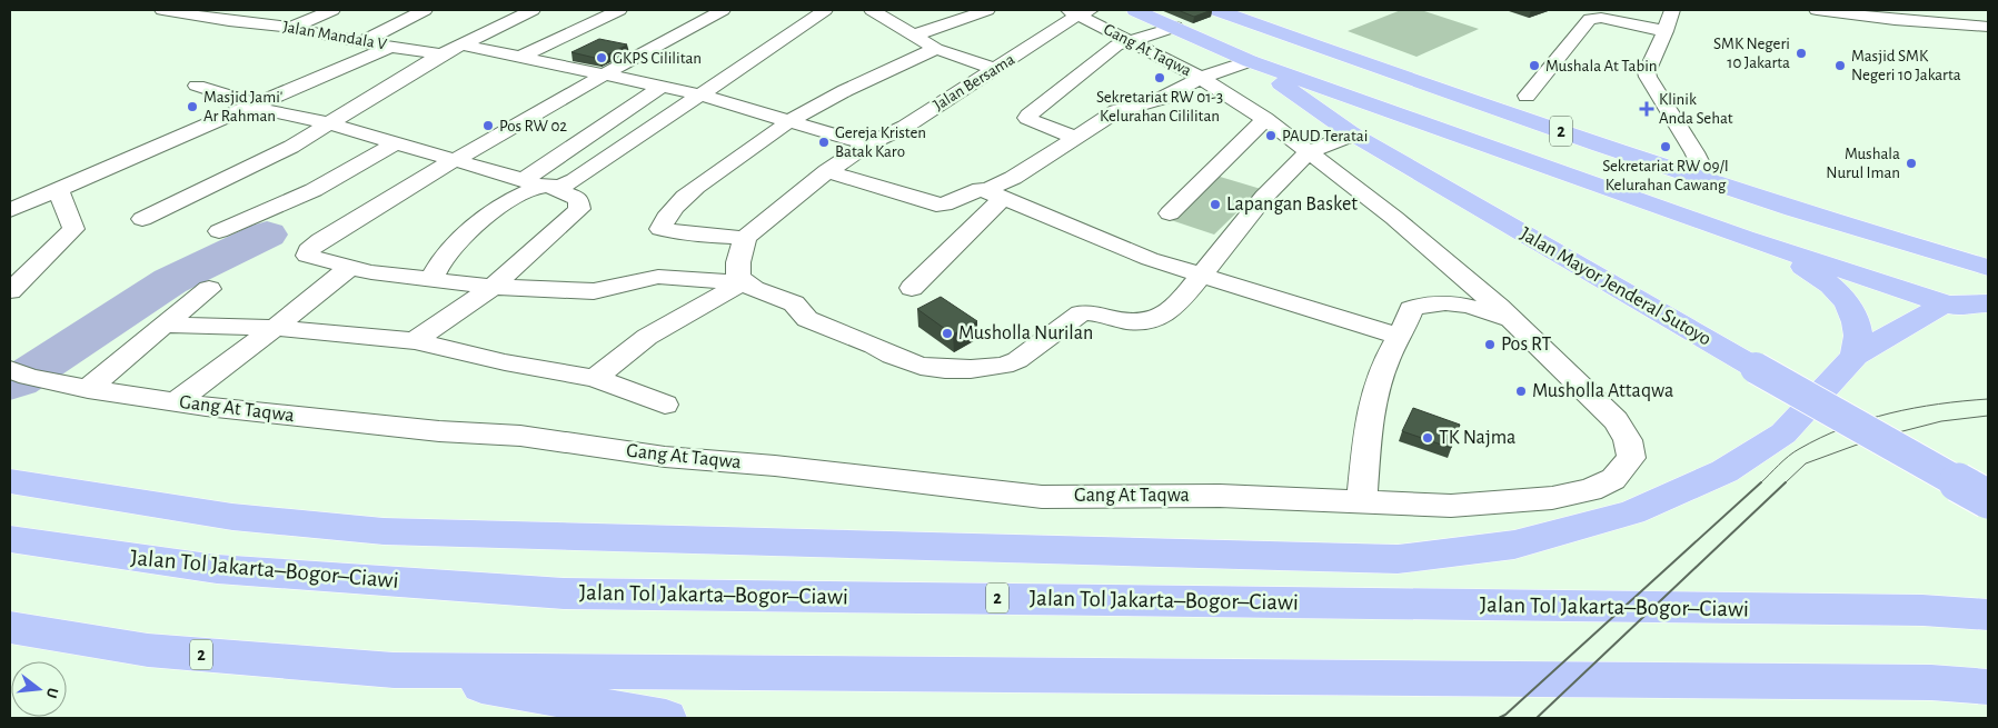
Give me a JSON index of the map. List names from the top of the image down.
{
  "streets": {
    "highway": ["2", "Jalan Mayor Jenderal Sutoyo", "Jalan Tol Jakarta–Bogor–Ciawi"],
    "street": ["Jalan Mandala V", "Gang At Taqwa", "Jalan Bersama"]
  },
  "crossings": [
    ["Gang At Taqwa", "Jalan Bersama"]
  ],
  "places": {
    "other": [
      "SMK Negeri 10 Jakarta",
      "GKPS Cililitan",
      "Mushala At Tabin",
      "Masjid SMK Negeri 10 Jakarta",
      "Sekretariat RW 01-3 Kelurahan Cililitan",
      "Masjid Jami' Ar Rahman",
      "Pos RW 02",
      "PAUD Teratai",
      "Gereja Kristen Batak Karo",
      "Sekretariat RW 09/I Kelurahan Cawang",
      "Mushala Nurul Iman",
      "Lapangan Basket",
      "Musholla Nurilan",
      "Pos RT",
      "Musholla Attaqwa",
      "TK Najma"
    ],
    "health": ["Klinik Anda Sehat"]
  },
  "north": "right"
}
